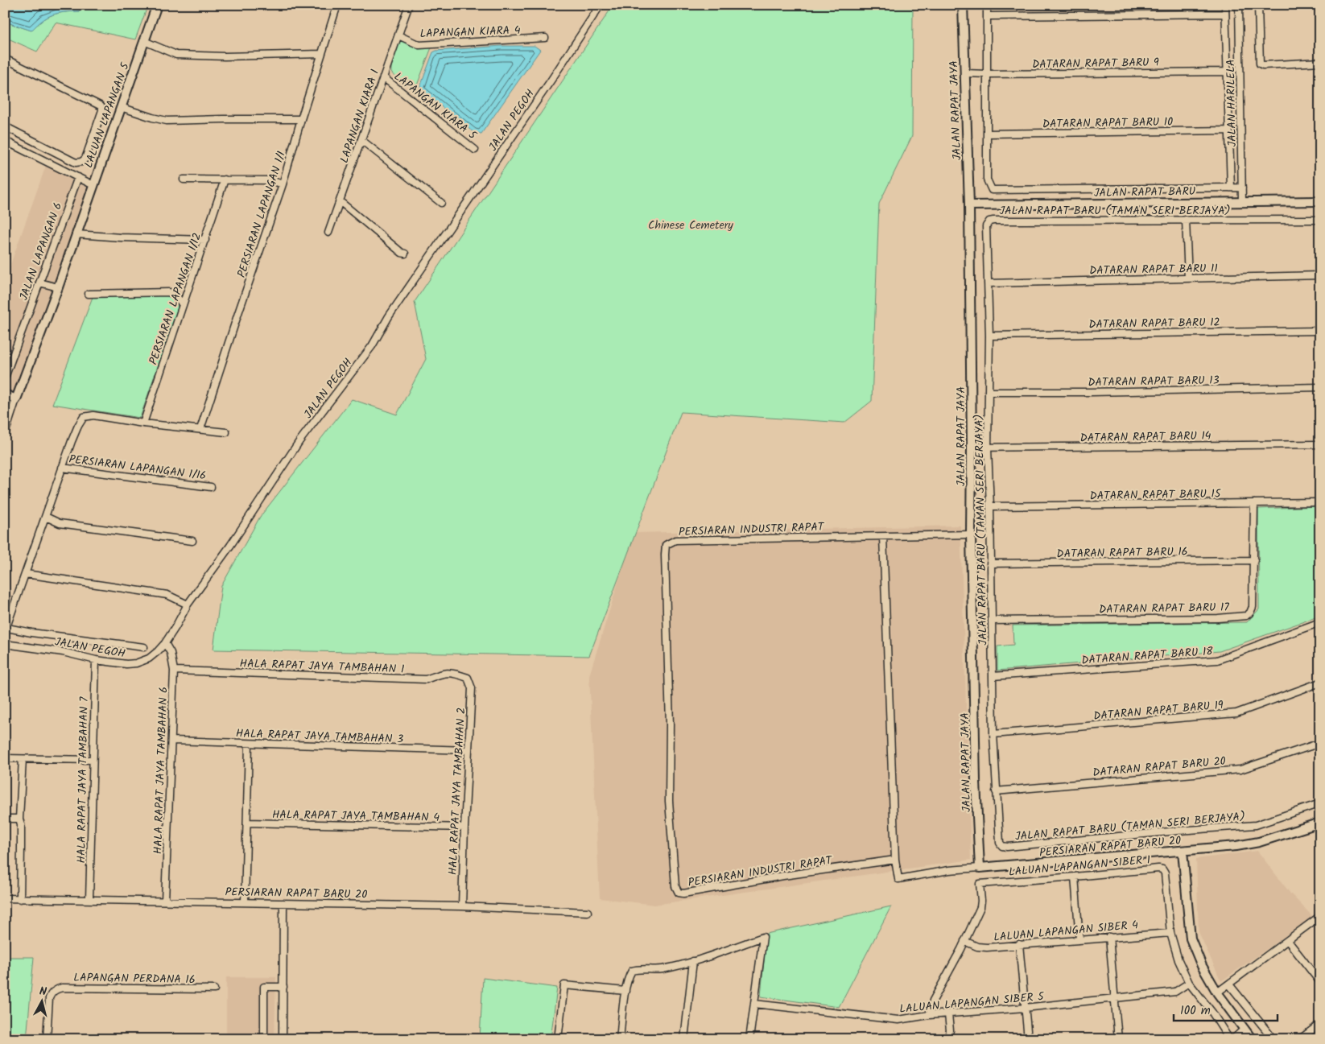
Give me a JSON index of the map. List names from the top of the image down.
{
  "streets": {
    "street": [
      "LAPANGAN KIARA 4",
      "DATARAN RAPAT BARU 9",
      "JALAN HARILELA",
      "LAPANGAN KIARA 5",
      "JALAN RAPAT JAYA",
      "LALUAN LAPANGAN 5",
      "LAPANGAN KIARA 1",
      "JALAN PEGOH",
      "DATARAN RAPAT BARU 10",
      "JALAN RAPAT BARU",
      "JALAN RAPAT BARU (TAMAN SERI BERJAYA)",
      "PERSIARAN LAPANGAN 1/1",
      "JALAN LAPANGAN 6",
      "DATARAN RAPAT BARU 11",
      "PERSIARAN LAPANGAN 1/12",
      "DATARAN RAPAT BARU 12",
      "DATARAN RAPAT BARU 13",
      "DATARAN RAPAT BARU 14",
      "PERSIARAN LAPANGAN 1/16",
      "DATARAN RAPAT BARU 15",
      "PERSIARAN INDUSTRI RAPAT",
      "DATARAN RAPAT BARU 16",
      "DATARAN RAPAT BARU 17",
      "DATARAN RAPAT BARU 18",
      "HALA RAPAT JAYA TAMBAHAN 1",
      "DATARAN RAPAT BARU 19",
      "HALA RAPAT JAYA TAMBAHAN 3",
      "DATARAN RAPAT BARU 20",
      "HALA RAPAT JAYA TAMBAHAN 6",
      "HALA RAPAT JAYA TAMBAHAN 7",
      "HALA RAPAT JAYA TAMBAHAN 2",
      "HALA RAPAT JAYA TAMBAHAN 4",
      "PERSIARAN RAPAT BARU 20",
      "LALUAN LAPANGAN SIBER 1",
      "LALUAN LAPANGAN SIBER 4",
      "LAPANGAN PERDANA 16",
      "LALUAN LAPANGAN SIBER 5"
    ]
  },
  "crossings": [
    ["LAPANGAN KIARA 4", "LAPANGAN KIARA 1"],
    ["DATARAN RAPAT BARU 9", "JALAN RAPAT JAYA"],
    ["JALAN HARILELA", "JALAN RAPAT BARU"],
    ["LAPANGAN KIARA 5", "LAPANGAN KIARA 1"],
    ["JALAN RAPAT JAYA", "JALAN RAPAT BARU"],
    ["JALAN RAPAT JAYA", "DATARAN RAPAT BARU 14"],
    ["JALAN RAPAT JAYA", "PERSIARAN INDUSTRI RAPAT"],
    ["JALAN RAPAT JAYA", "PERSIARAN RAPAT BARU 20"],
    ["LALUAN LAPANGAN 5", "JALAN LAPANGAN 6"],
    ["JALAN PEGOH", "HALA RAPAT JAYA TAMBAHAN 6"],
    ["JALAN PEGOH", "HALA RAPAT JAYA TAMBAHAN 7"],
    ["DATARAN RAPAT BARU 10", "JALAN RAPAT BARU"],
    ["JALAN RAPAT BARU (TAMAN SERI BERJAYA)", "DATARAN RAPAT BARU 11"],
    ["JALAN RAPAT BARU (TAMAN SERI BERJAYA)", "DATARAN RAPAT BARU 12"],
    ["JALAN RAPAT BARU (TAMAN SERI BERJAYA)", "DATARAN RAPAT BARU 13"],
    ["JALAN RAPAT BARU (TAMAN SERI BERJAYA)", "DATARAN RAPAT BARU 14"],
    ["JALAN RAPAT BARU (TAMAN SERI BERJAYA)", "DATARAN RAPAT BARU 15"],
    ["JALAN RAPAT BARU (TAMAN SERI BERJAYA)", "DATARAN RAPAT BARU 16"],
    ["JALAN RAPAT BARU (TAMAN SERI BERJAYA)", "DATARAN RAPAT BARU 17"],
    ["JALAN RAPAT BARU (TAMAN SERI BERJAYA)", "DATARAN RAPAT BARU 18"],
    ["JALAN RAPAT BARU (TAMAN SERI BERJAYA)", "DATARAN RAPAT BARU 19"],
    ["JALAN RAPAT BARU (TAMAN SERI BERJAYA)", "DATARAN RAPAT BARU 20"],
    ["DATARAN RAPAT BARU 15", "DATARAN RAPAT BARU 17"],
    ["PERSIARAN INDUSTRI RAPAT", "PERSIARAN RAPAT BARU 20"],
    ["DATARAN RAPAT BARU 16", "DATARAN RAPAT BARU 17"],
    ["HALA RAPAT JAYA TAMBAHAN 1", "HALA RAPAT JAYA TAMBAHAN 6"],
    ["HALA RAPAT JAYA TAMBAHAN 1", "HALA RAPAT JAYA TAMBAHAN 2"],
    ["HALA RAPAT JAYA TAMBAHAN 3", "HALA RAPAT JAYA TAMBAHAN 6"],
    ["HALA RAPAT JAYA TAMBAHAN 3", "HALA RAPAT JAYA TAMBAHAN 2"],
    ["HALA RAPAT JAYA TAMBAHAN 6", "PERSIARAN RAPAT BARU 20"],
    ["HALA RAPAT JAYA TAMBAHAN 7", "PERSIARAN RAPAT BARU 20"],
    ["HALA RAPAT JAYA TAMBAHAN 2", "HALA RAPAT JAYA TAMBAHAN 4"],
    ["HALA RAPAT JAYA TAMBAHAN 2", "PERSIARAN RAPAT BARU 20"],
    ["LALUAN LAPANGAN SIBER 1", "LALUAN LAPANGAN SIBER 4"],
    ["LALUAN LAPANGAN SIBER 1", "LALUAN LAPANGAN SIBER 5"]
  ],
  "parks": ["Chinese Cemetery"],
  "scale_bar": "100 m",
  "north": "top"
}
